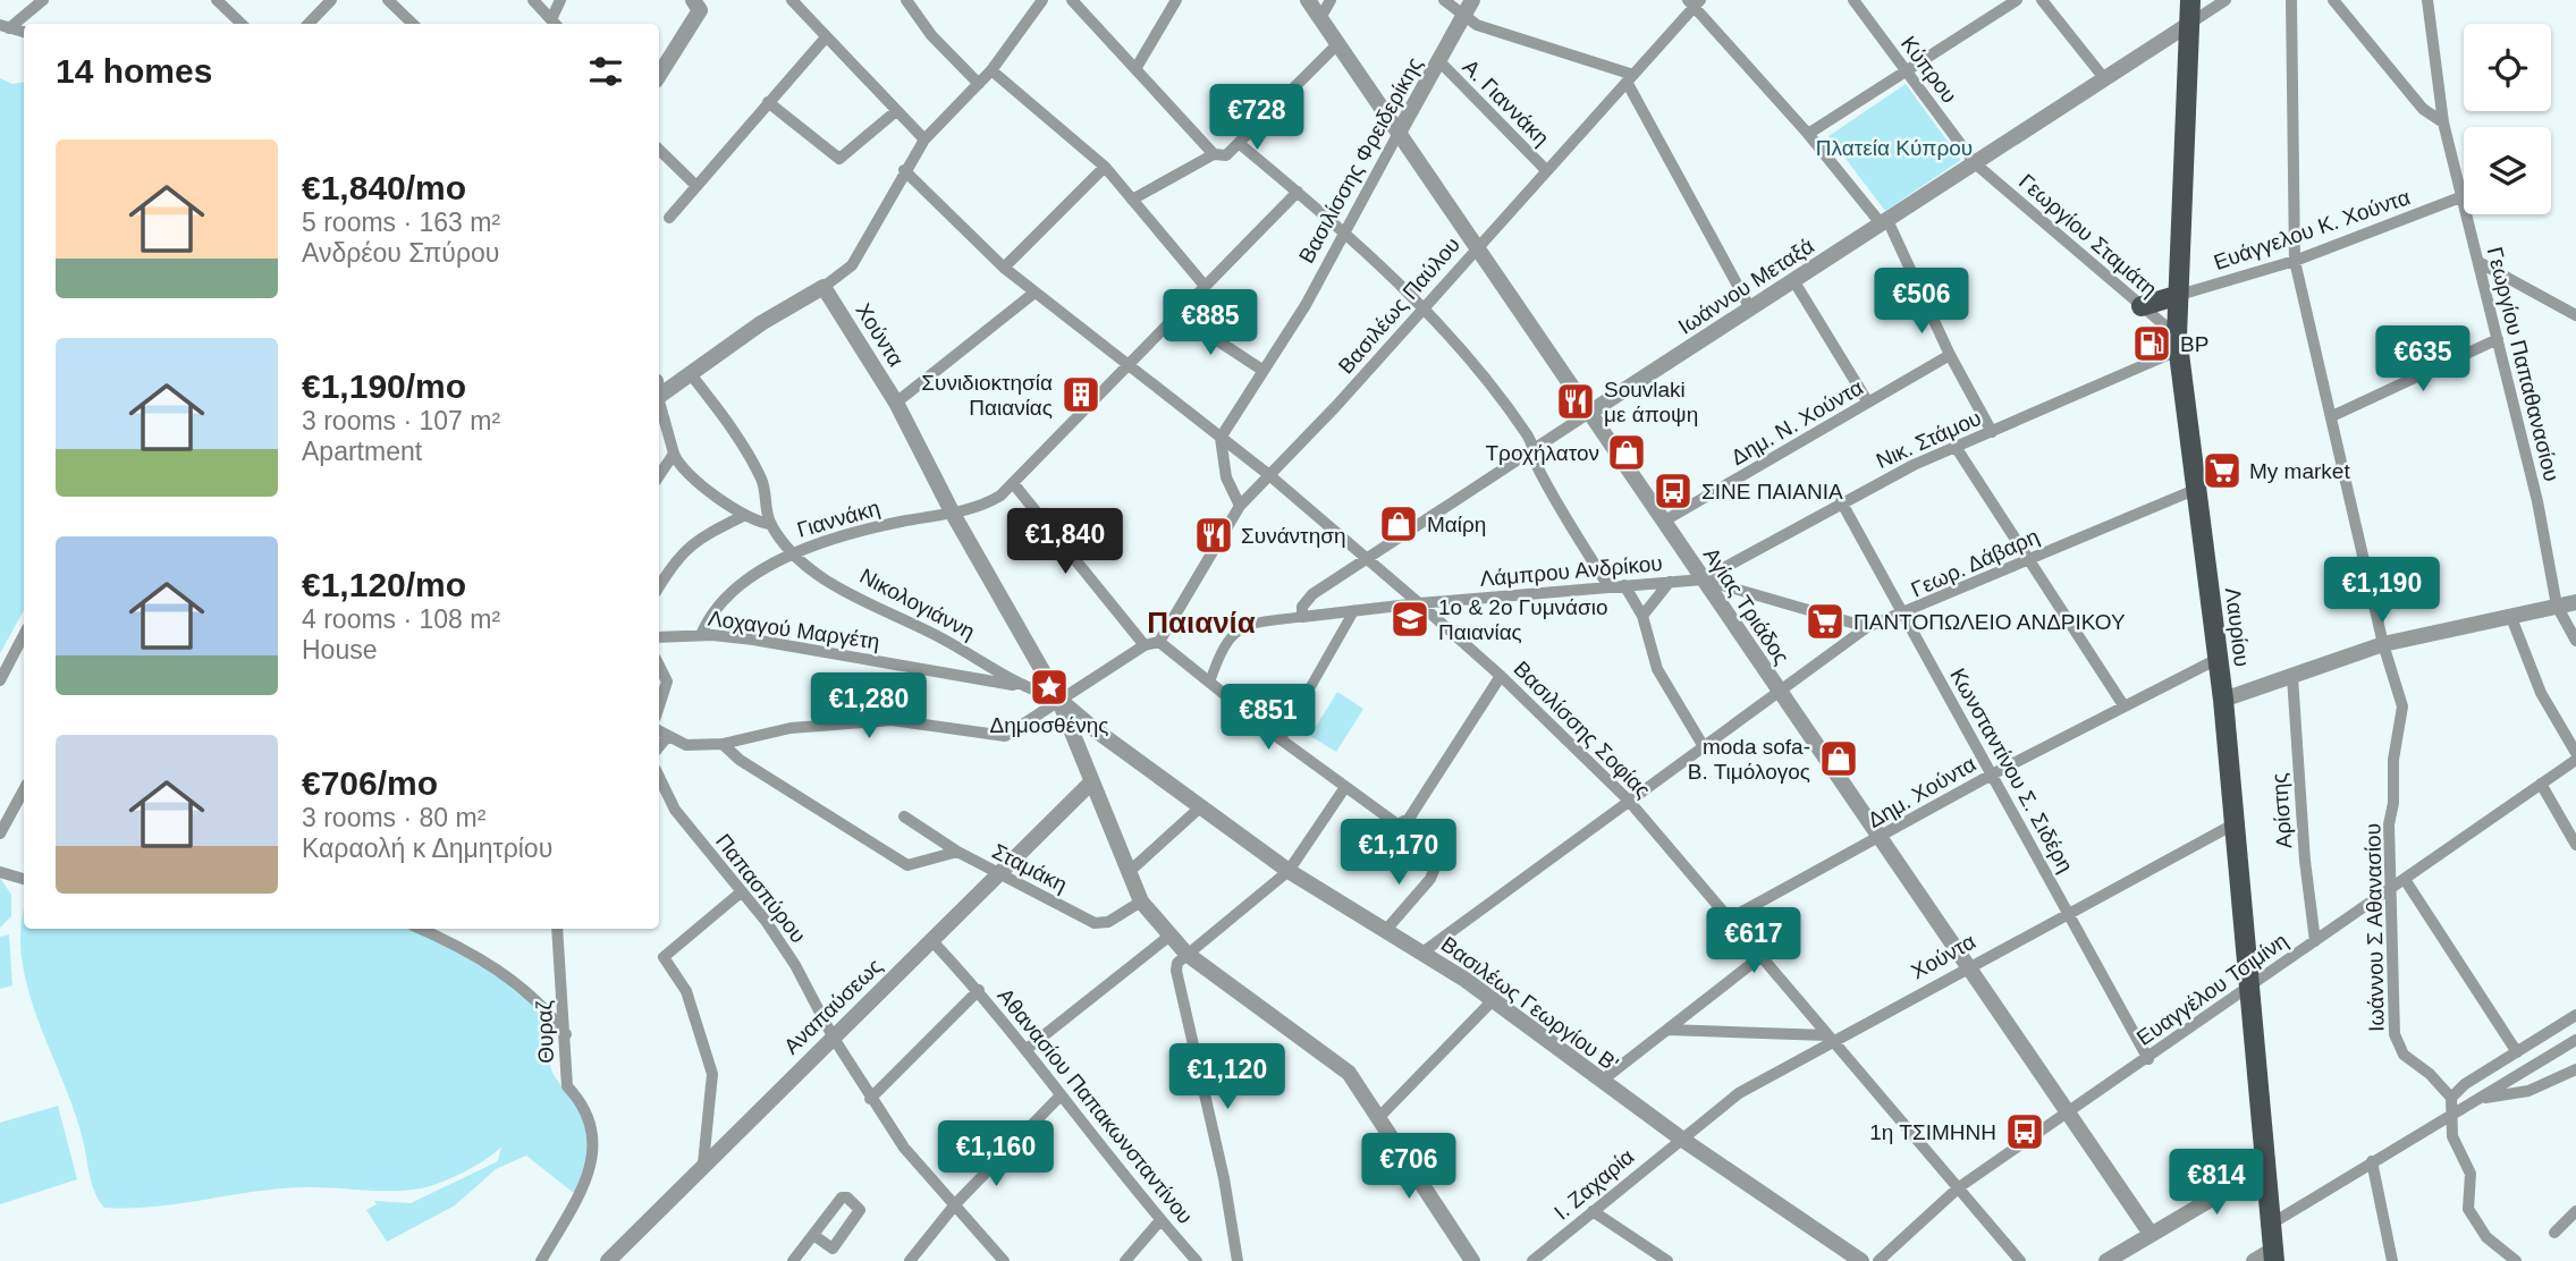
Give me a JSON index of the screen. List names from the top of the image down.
{
  "streets": {
    "main road": ["Λαυρίου"],
    "street": [
      "Κύπρου",
      "Α. Γιαννάκη",
      "Βασιλίσσης Φρειδερίκης",
      "Ευάγγελου Κ. Χούντα",
      "Γεωργίου Σταμάτη",
      "Ιωάννου Μεταξά",
      "Βασιλέως Παύλου",
      "Χούντα",
      "Γεωργίου Παπαθανασίου",
      "Δημ. Ν. Χούντα",
      "Νικ. Στάμου",
      "Γιαννάκη",
      "Γεωρ. Δάβαρη",
      "Λάμπρου Ανδρίκου",
      "Νικολογιάννη",
      "Αγίας Τριάδος",
      "Λοχαγού Μαργέτη",
      "Βασιλίσσης Σοφίας",
      "Κωνσταντίνου Σ. Σιδέρη",
      "Δημ. Χούντα",
      "Αρίστης",
      "Σταμάκη",
      "Παπασπύρου",
      "Ιωάννου Σ Αθανασίου",
      "Ευαγγέλου Τσιμίνη",
      "Βασιλέως Γεωργίου Β'",
      "Αναπαύσεως",
      "Θυραζ",
      "Αθανασίου Παπακωνσταντίνου",
      "Ι. Ζαχαρία"
    ]
  },
  "crossings": [
    ["Κύπρου", "Γεωργίου Σταμάτη"],
    ["Κύπρου", "Ιωάννου Μεταξά"],
    ["Α. Γιαννάκη", "Βασιλίσσης Φρειδερίκης"],
    ["Α. Γιαννάκη", "Βασιλέως Παύλου"],
    ["Βασιλίσσης Φρειδερίκης", "Αγίας Τριάδος"],
    ["Βασιλίσσης Φρειδερίκης", "Βασιλίσσης Σοφίας"],
    ["Ευάγγελου Κ. Χούντα", "Γεωργίου Παπαθανασίου"],
    ["Ευάγγελου Κ. Χούντα", "Λαυρίου"],
    ["Ευάγγελου Κ. Χούντα", "Ιωάννου Σ Αθανασίου"],
    ["Γεωργίου Σταμάτη", "Ιωάννου Μεταξά"],
    ["Γεωργίου Σταμάτη", "Νικ. Στάμου"],
    ["Γεωργίου Σταμάτη", "Λαυρίου"],
    ["Ιωάννου Μεταξά", "Λάμπρου Ανδρίκου"],
    ["Ιωάννου Μεταξά", "Αγίας Τριάδος"],
    ["Ιωάννου Μεταξά", "Λαυρίου"],
    ["Ιωάννου Μεταξά", "Βασιλίσσης Σοφίας"],
    ["Βασιλέως Παύλου", "Αγίας Τριάδος"],
    ["Βασιλέως Παύλου", "Βασιλίσσης Σοφίας"],
    ["Χούντα", "Γιαννάκη"],
    ["Χούντα", "Νικολογιάννη"],
    ["Χούντα", "Αγίας Τριάδος"],
    ["Χούντα", "Λαυρίου"],
    ["Χούντα", "Βασιλίσσης Σοφίας"],
    ["Χούντα", "Κωνσταντίνου Σ. Σιδέρη"],
    ["Χούντα", "Βασιλέως Γεωργίου Β'"],
    ["Χούντα", "Ι. Ζαχαρία"],
    ["Δημ. Ν. Χούντα", "Αγίας Τριάδος"],
    ["Νικ. Στάμου", "Λάμπρου Ανδρίκου"],
    ["Νικ. Στάμου", "Αγίας Τριάδος"],
    ["Νικ. Στάμου", "Λαυρίου"],
    ["Νικ. Στάμου", "Κωνσταντίνου Σ. Σιδέρη"],
    ["Γιαννάκη", "Νικολογιάννη"],
    ["Γιαννάκη", "Λοχαγού Μαργέτη"],
    ["Γιαννάκη", "Βασιλίσσης Σοφίας"],
    ["Γεωρ. Δάβαρη", "Λάμπρου Ανδρίκου"],
    ["Γεωρ. Δάβαρη", "Αγίας Τριάδος"],
    ["Γεωρ. Δάβαρη", "Λαυρίου"],
    ["Γεωρ. Δάβαρη", "Βασιλίσσης Σοφίας"],
    ["Γεωρ. Δάβαρη", "Κωνσταντίνου Σ. Σιδέρη"],
    ["Γεωρ. Δάβαρη", "Βασιλέως Γεωργίου Β'"],
    ["Λάμπρου Ανδρίκου", "Αγίας Τριάδος"],
    ["Λάμπρου Ανδρίκου", "Βασιλίσσης Σοφίας"],
    ["Νικολογιάννη", "Λοχαγού Μαργέτη"],
    ["Νικολογιάννη", "Βασιλέως Γεωργίου Β'"],
    ["Αγίας Τριάδος", "Δημ. Χούντα"],
    ["Αγίας Τριάδος", "Ευαγγέλου Τσιμίνη"],
    ["Λαυρίου", "Δημ. Χούντα"],
    ["Λαυρίου", "Ευαγγέλου Τσιμίνη"],
    ["Βασιλίσσης Σοφίας", "Δημ. Χούντα"],
    ["Βασιλίσσης Σοφίας", "Ευαγγέλου Τσιμίνη"],
    ["Κωνσταντίνου Σ. Σιδέρη", "Δημ. Χούντα"],
    ["Κωνσταντίνου Σ. Σιδέρη", "Ευαγγέλου Τσιμίνη"],
    ["Αρίστης", "Ευαγγέλου Τσιμίνη"],
    ["Σταμάκη", "Αναπαύσεως"],
    ["Παπασπύρου", "Αναπαύσεως"],
    ["Ιωάννου Σ Αθανασίου", "Ευαγγέλου Τσιμίνη"],
    ["Βασιλέως Γεωργίου Β'", "Ι. Ζαχαρία"],
    ["Αναπαύσεως", "Αθανασίου Παπακωνσταντίνου"]
  ],
  "districts": ["Παιανία"],
  "parks": ["Πλατεία Κύπρου"],
  "places": {
    "fuel station": ["BP"],
    "building": ["Συνιδιοκτησία Παιανίας"],
    "restaurant": ["Souvlaki με άποψη", "Συνάντηση"],
    "shop": ["Τροχήλατον", "Μαίρη", "moda sofa- Β. Τιμόλογος"],
    "supermarket": ["My market", "ΠΑΝΤΟΠΩΛΕΙΟ ΑΝΔΡΙΚΟΥ"],
    "bus stop": ["ΣΙΝΕ ΠΑΙΑΝΙΑ", "1η ΤΣΙΜΗΝΗ"],
    "school or university": ["1ο & 2ο Γυμνάσιο Παιανίας"],
    "place": ["Δημοσθένης"]
  },
  "page": {
    "heading": "14 homes",
    "price": [
      "€728",
      "€506",
      "€885",
      "€635",
      "€1,840",
      "€1,190",
      "€1,280",
      "€851",
      "€1,170",
      "€617",
      "€1,120",
      "€1,160",
      "€706",
      "€814"
    ],
    "list": [
      {
        "name": "€1,840/mo",
        "note": "5 rooms · 163 m² · Ανδρέου Σπύρου"
      },
      {
        "name": "€1,190/mo",
        "note": "3 rooms · 107 m² · Apartment"
      },
      {
        "name": "€1,120/mo",
        "note": "4 rooms · 108 m² · House"
      },
      {
        "name": "€706/mo",
        "note": "3 rooms · 80 m² · Καραολή κ Δημητρίου"
      }
    ]
  }
}
